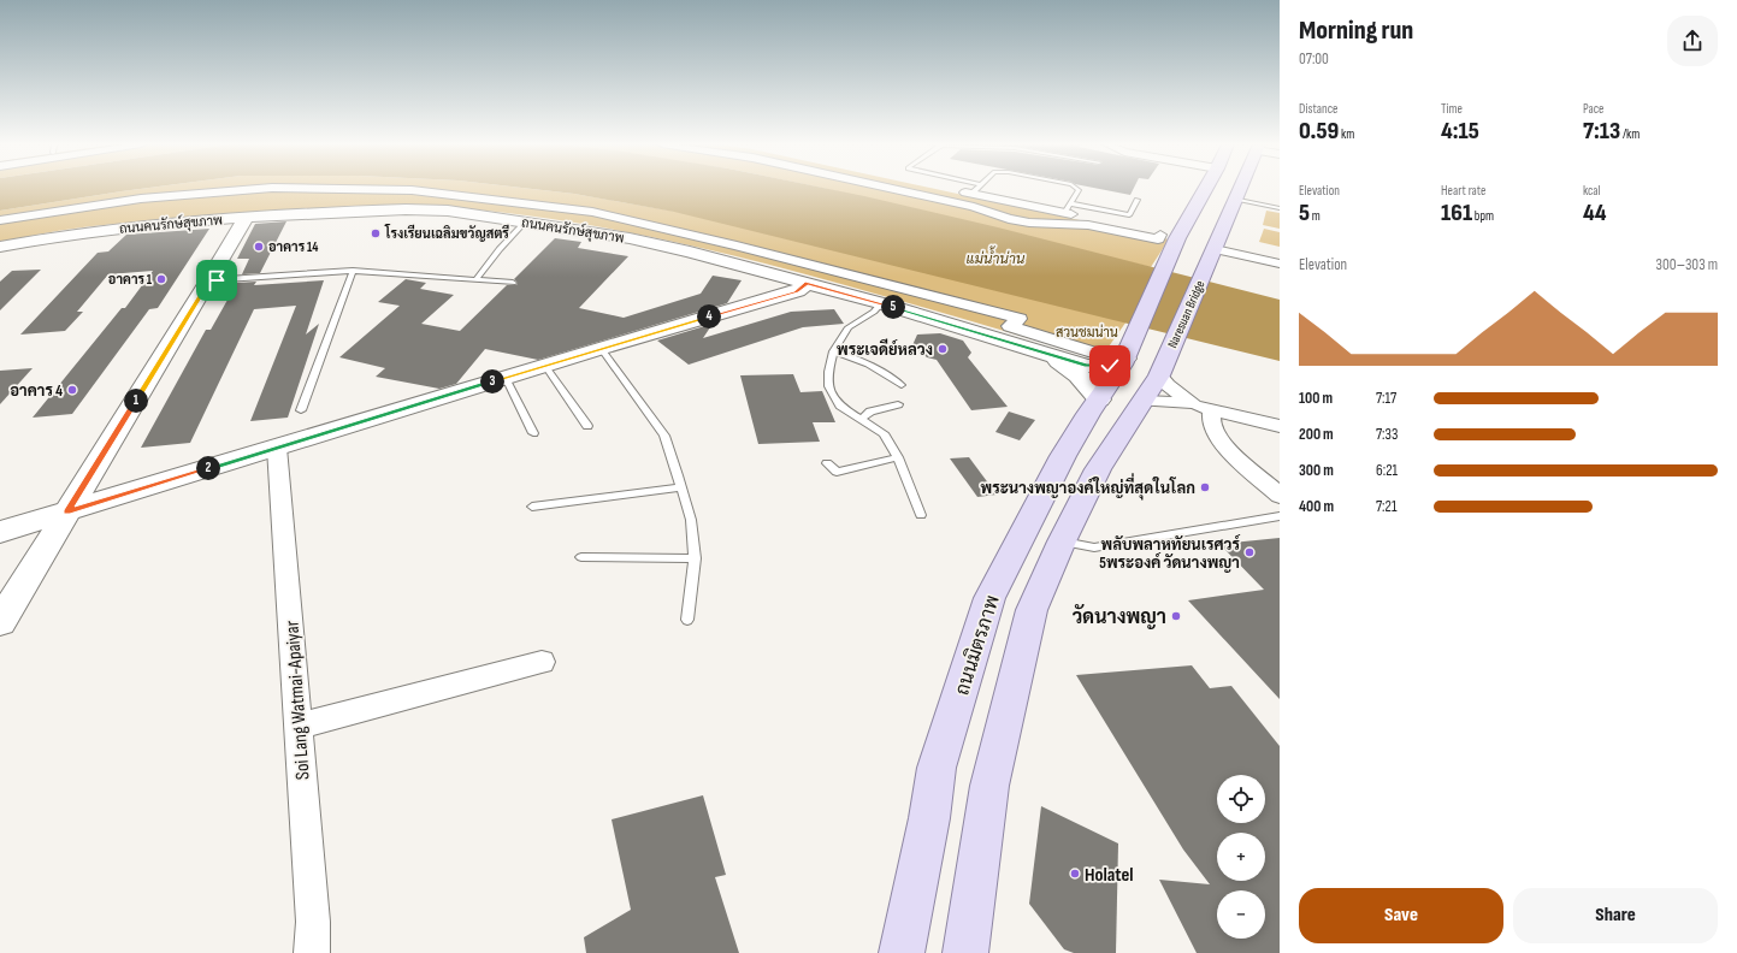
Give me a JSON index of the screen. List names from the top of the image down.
{
  "streets": {
    "main road": ["Naresuan Bridge", "ถนนมิตรภาพ"],
    "street": ["ถนนคนรักษ์สุขภาพ", "Soi Lang Watmai-Apaiyar"]
  },
  "crossings": [
    ["ถนนคนรักษ์สุขภาพ", "ถนนมิตรภาพ"]
  ],
  "water": ["แม่น้ำน่าน"],
  "parks": ["สวนชมน่าน"],
  "places": [
    "โรงเรียนเฉลิมขวัญสตรี",
    "อาคาร 14",
    "อาคาร 1",
    "พระเจดีย์หลวง",
    "อาคาร 4",
    "พระนางพญาองค์ใหญ่ที่สุดในโลก",
    "พลับพลาหทัยนเรศวร์ 5พระองค์ วัดนางพญา",
    "วัดนางพญา",
    "Holatel"
  ],
  "page": {
    "heading": ["Morning run", "07:00"],
    "stats": [
      ["Distance", "0.59 km"],
      ["Time", "4:15"],
      ["Pace", "7:13 /km"],
      ["Elevation", "5 m"],
      ["Heart rate", "161 bpm"],
      ["kcal", "44"]
    ],
    "chart": ["Elevation", "300–303 m"],
    "pins": [
      "5",
      "4",
      "3",
      "1",
      "2"
    ],
    "list": [
      {
        "name": "100 m",
        "note": "7:17"
      },
      {
        "name": "200 m",
        "note": "7:33"
      },
      {
        "name": "300 m",
        "note": "6:21"
      },
      {
        "name": "400 m",
        "note": "7:21"
      }
    ],
    "map_buttons": ["+", "−"],
    "buttons": ["Save", "Share"]
  }
}
